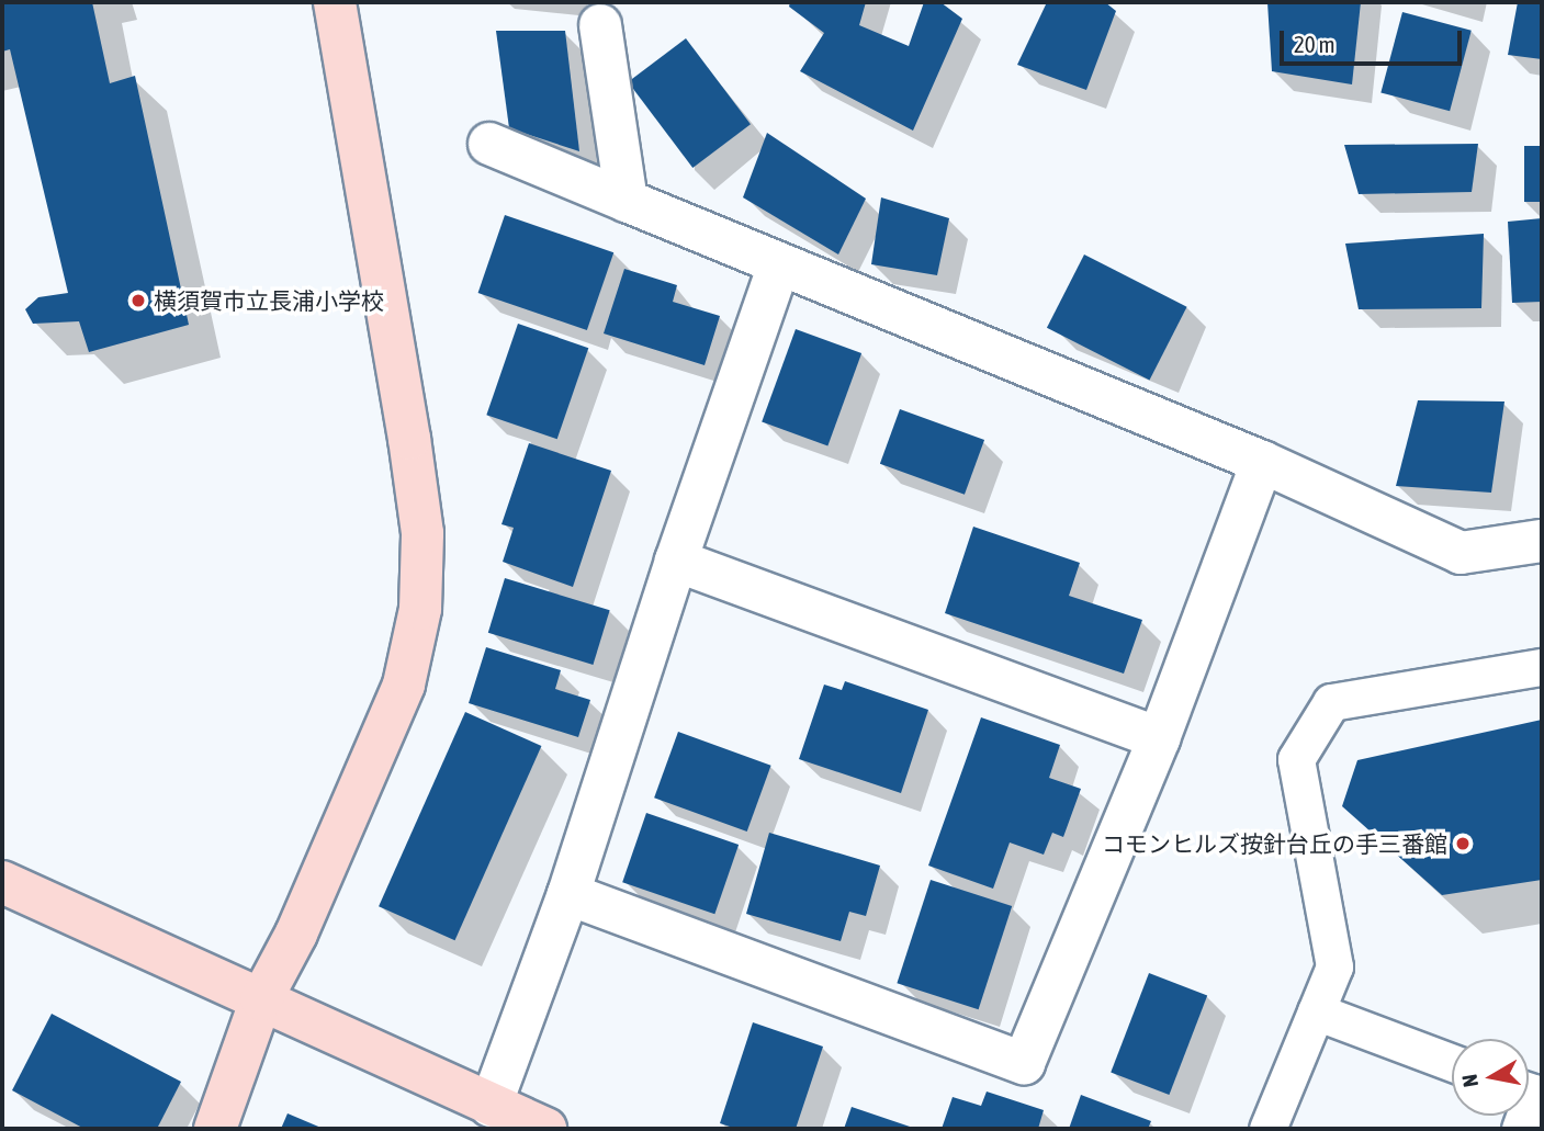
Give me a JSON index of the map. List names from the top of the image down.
{
  "places": ["横須賀市立長浦小学校", "コモンヒルズ按針台丘の手三番館"],
  "scale_bar": "20 m",
  "north": "left"
}
